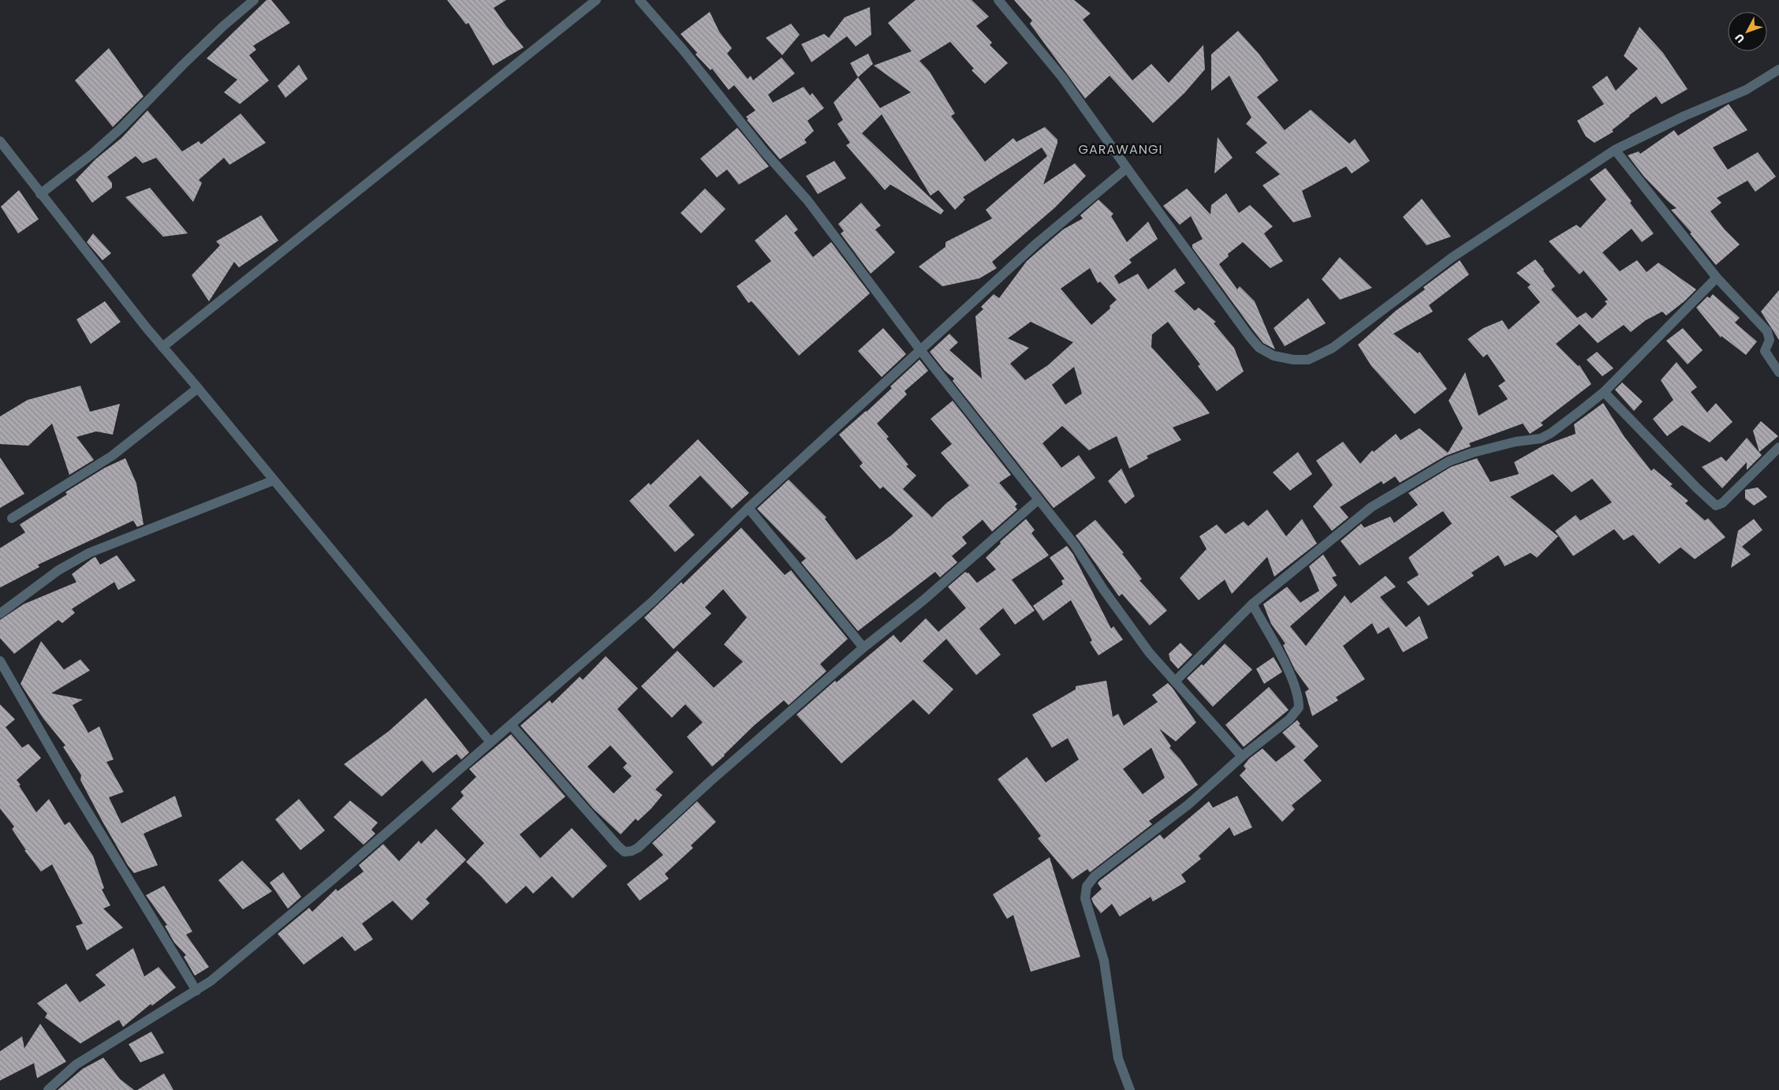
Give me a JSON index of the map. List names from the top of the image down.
{
  "districts": ["GARAWANGI"],
  "north": "bottom left"
}
